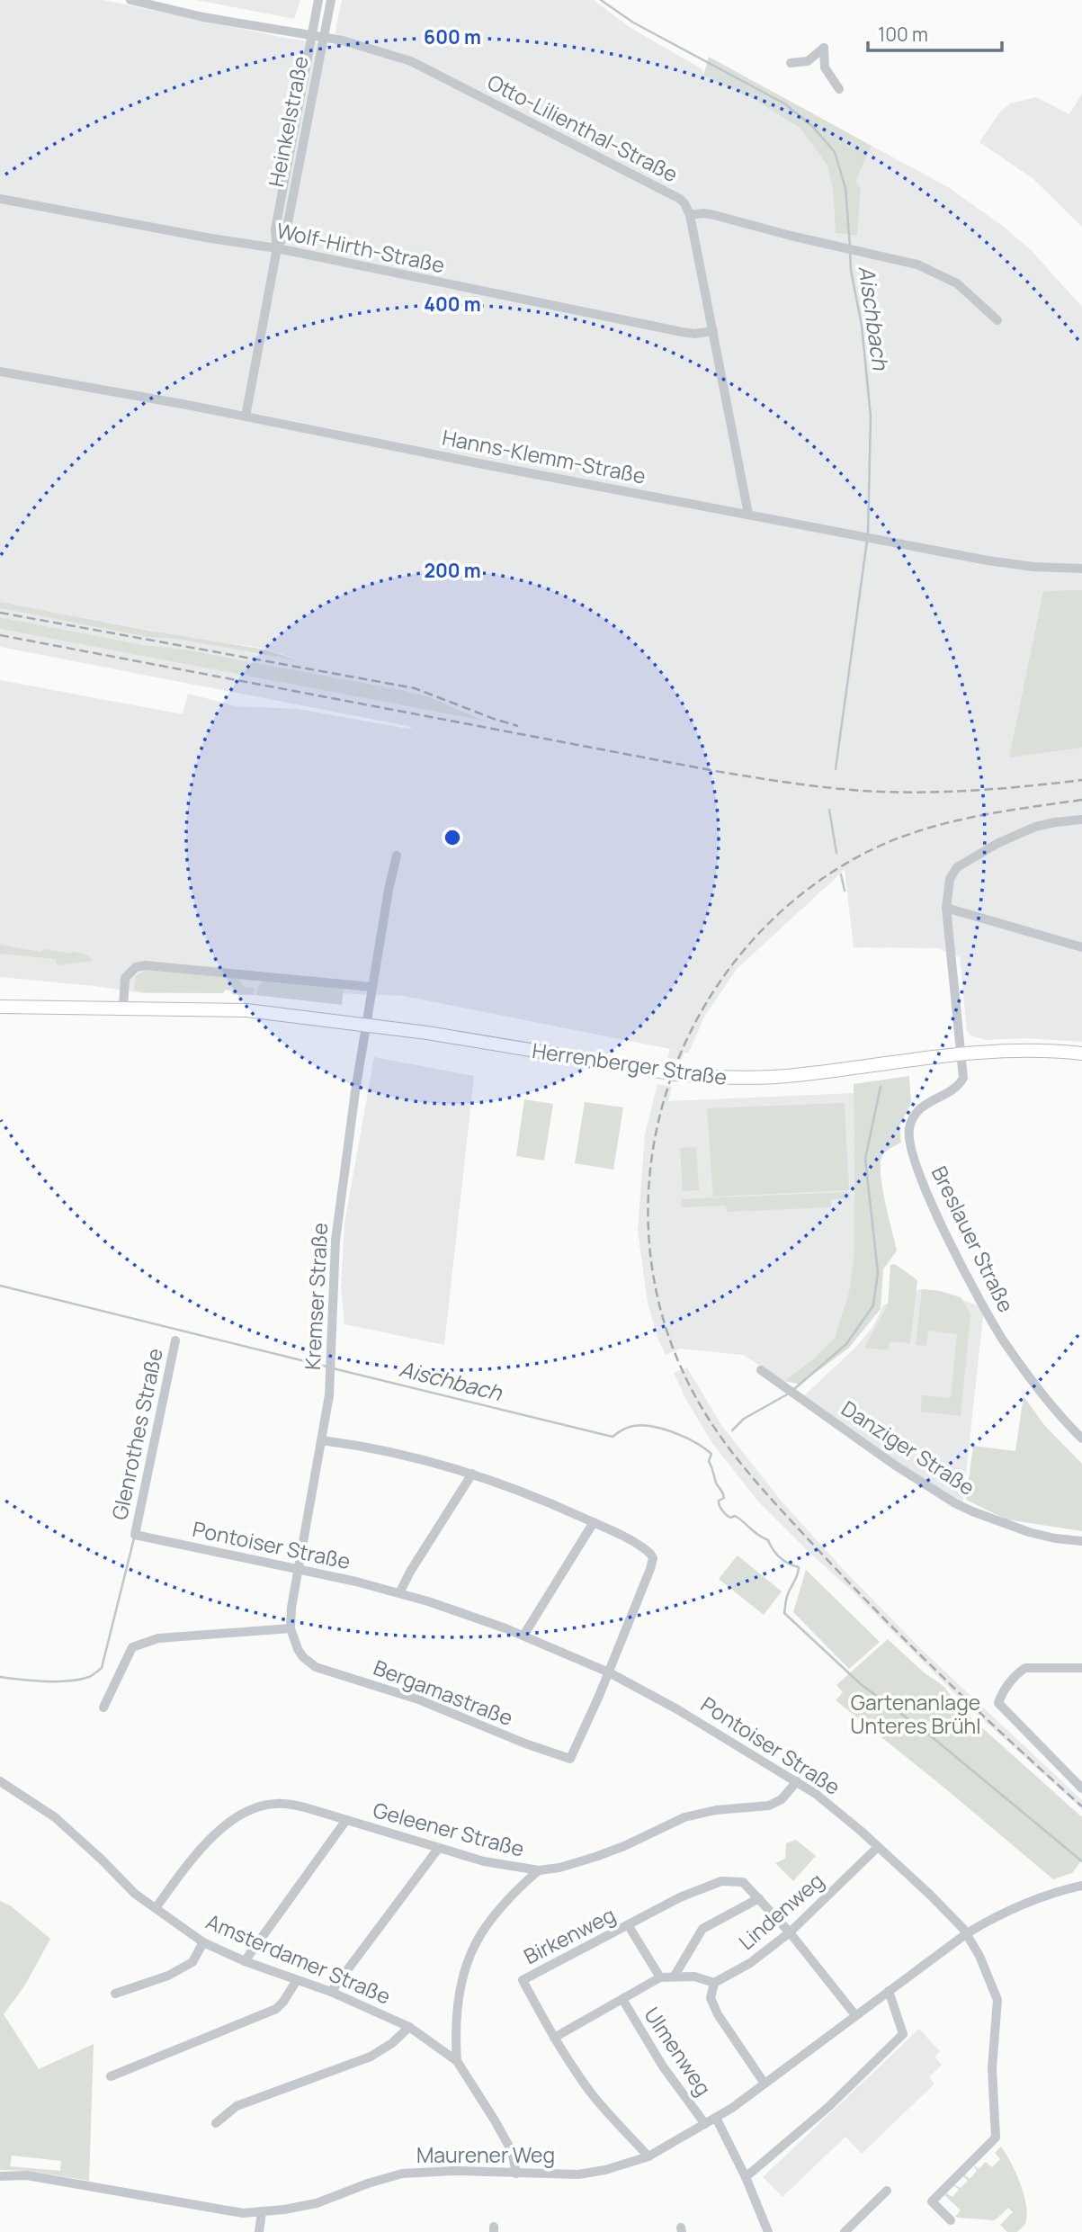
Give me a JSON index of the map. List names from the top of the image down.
{
  "streets": {
    "main road": ["Herrenberger Straße"],
    "street": [
      "Heinkelstraße",
      "Otto-Lilienthal-Straße",
      "Wolf-Hirth-Straße",
      "Hanns-Klemm-Straße",
      "Breslauer Straße",
      "Kremser Straße",
      "Glenrothes Straße",
      "Danziger Straße",
      "Pontoiser Straße",
      "Bergamastraße",
      "Geleener Straße",
      "Lindenweg",
      "Birkenweg",
      "Amsterdamer Straße",
      "Ulmenweg",
      "Maurener Weg"
    ]
  },
  "crossings": [
    ["Heinkelstraße", "Otto-Lilienthal-Straße"],
    ["Heinkelstraße", "Wolf-Hirth-Straße"],
    ["Heinkelstraße", "Hanns-Klemm-Straße"],
    ["Herrenberger Straße", "Breslauer Straße"],
    ["Herrenberger Straße", "Kremser Straße"],
    ["Kremser Straße", "Pontoiser Straße"],
    ["Kremser Straße", "Bergamastraße"],
    ["Glenrothes Straße", "Pontoiser Straße"],
    ["Pontoiser Straße", "Bergamastraße"],
    ["Pontoiser Straße", "Geleener Straße"],
    ["Pontoiser Straße", "Lindenweg"],
    ["Pontoiser Straße", "Maurener Weg"],
    ["Geleener Straße", "Amsterdamer Straße"],
    ["Lindenweg", "Birkenweg"],
    ["Birkenweg", "Maurener Weg"],
    ["Amsterdamer Straße", "Maurener Weg"],
    ["Ulmenweg", "Maurener Weg"]
  ],
  "water": ["Aischbach"],
  "parks": ["Gartenanlage Unteres Brühl"],
  "scale_bar": "100 m",
  "rings": ["600 m", "400 m", "200 m"]
}
